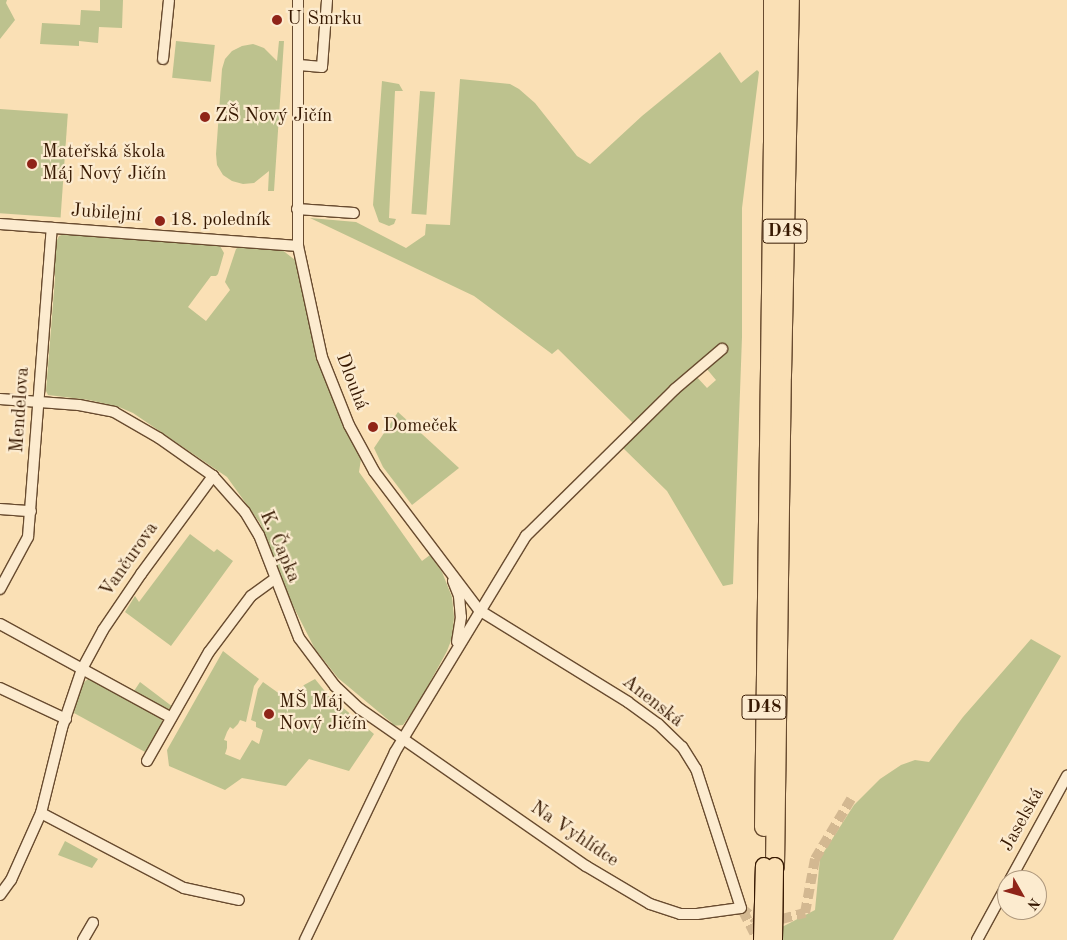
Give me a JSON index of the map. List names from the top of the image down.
{
  "streets": {
    "highway": ["D48"],
    "street": [
      "Jubilejní",
      "Dlouhá",
      "Mendelova",
      "K. Čapka",
      "Vančurova",
      "Anenská",
      "Jaselská",
      "Na Vyhlídce"
    ]
  },
  "crossings": [
    ["Jubilejní", "Dlouhá"],
    ["Jubilejní", "Mendelova"],
    ["Dlouhá", "Anenská"],
    ["Mendelova", "K. Čapka"],
    ["K. Čapka", "Vančurova"],
    ["K. Čapka", "Na Vyhlídce"],
    ["Anenská", "Na Vyhlídce"]
  ],
  "places": [
    "U Smrku",
    "ZŠ Nový Jičín",
    "Mateřská škola Máj Nový Jičín",
    "18. poledník",
    "Domeček",
    "MŠ Máj Nový Jičín"
  ],
  "north": "bottom right"
}
